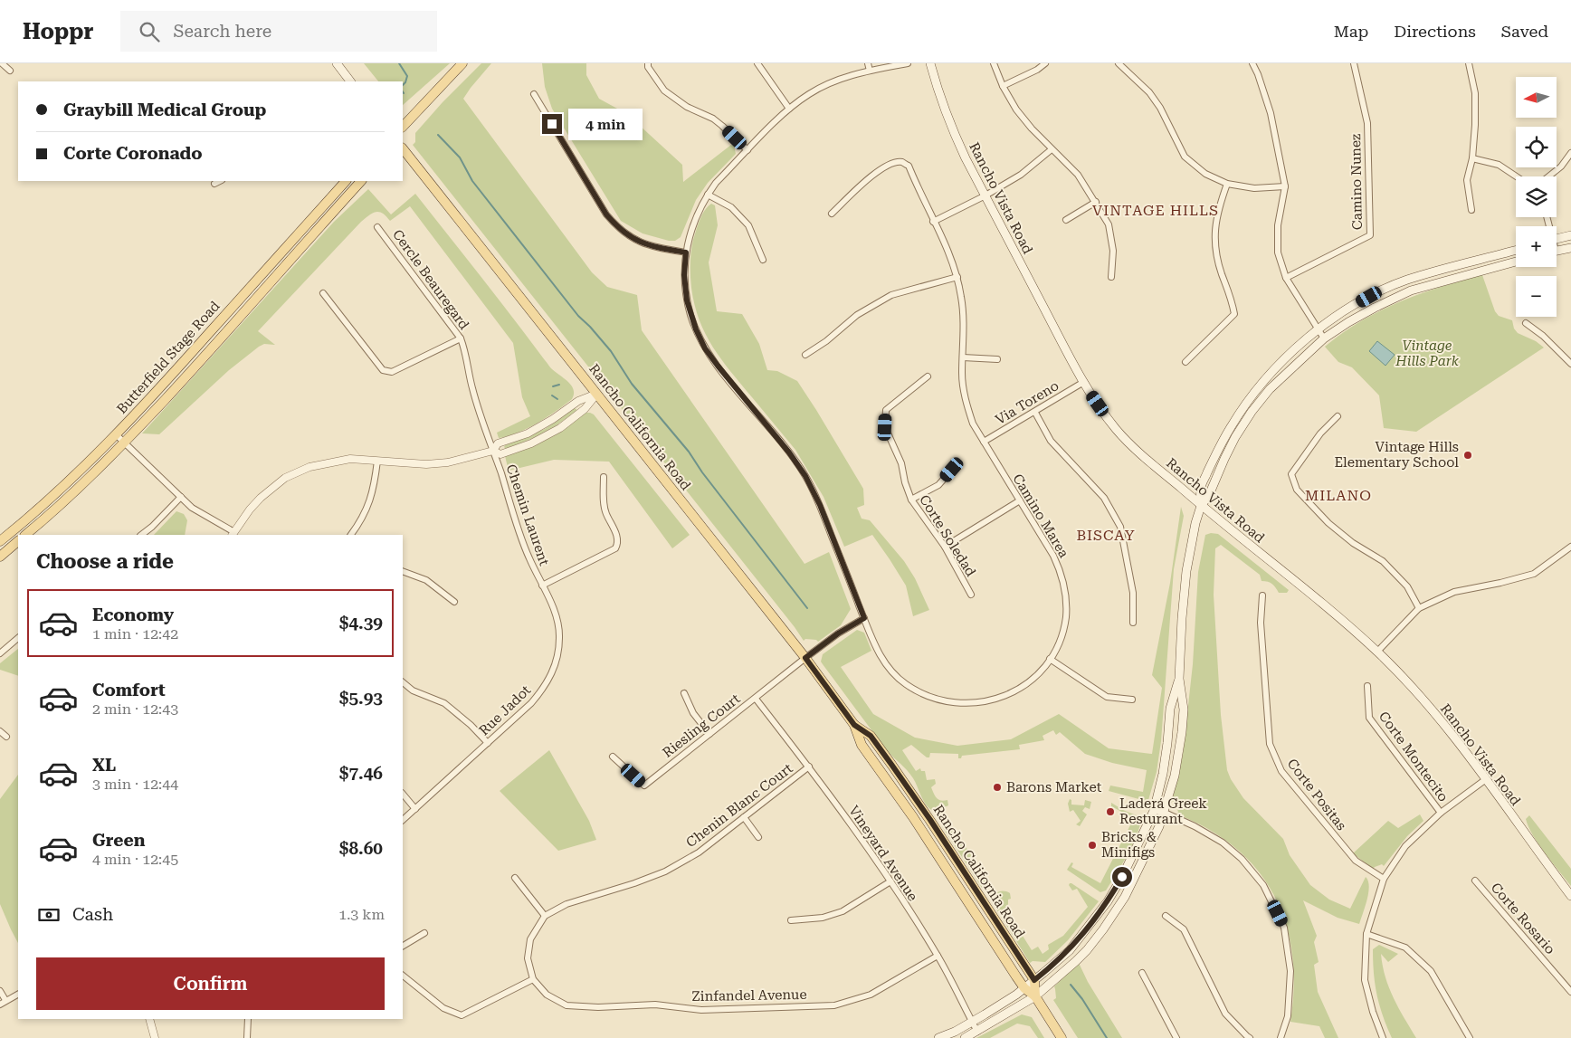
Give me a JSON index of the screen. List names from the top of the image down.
{
  "streets": {
    "main road": ["Rancho Vista Road", "Butterfield Stage Road", "Rancho California Road"],
    "street": [
      "Camino Nunez",
      "Cercle Beauregard",
      "Via Toreno",
      "Chemin Laurent",
      "Camino Marea",
      "Corte Soledad",
      "Rue Jadot",
      "Riesling Court",
      "Corte Montecito",
      "Corte Positas",
      "Chenin Blanc Court",
      "Vineyard Avenue",
      "Corte Rosario",
      "Zinfandel Avenue"
    ]
  },
  "crossings": [
    ["Rancho Vista Road", "Via Toreno"],
    ["Cercle Beauregard", "Chemin Laurent"],
    ["Via Toreno", "Camino Marea"],
    ["Rancho California Road", "Riesling Court"],
    ["Chemin Laurent", "Rue Jadot"],
    ["Camino Marea", "Riesling Court"],
    ["Riesling Court", "Vineyard Avenue"],
    ["Chenin Blanc Court", "Vineyard Avenue"],
    ["Chenin Blanc Court", "Zinfandel Avenue"],
    ["Vineyard Avenue", "Zinfandel Avenue"]
  ],
  "districts": ["VINTAGE HILLS", "MILANO", "BISCAY"],
  "parks": ["Vintage Hills Park"],
  "places": [
    "Vintage Hills Elementary School",
    "Barons Market",
    "Laderá Greek Resturant",
    "Bricks & Minifigs"
  ],
  "north": "left",
  "page": {
    "header": "Hoppr",
    "search": "Search here",
    "nav": ["Map", "Directions", "Saved"],
    "map_buttons": ["+", "−"],
    "banner": ["Graybill Medical Group", "Corte Coronado"],
    "bubble": "4 min",
    "heading": "Choose a ride",
    "list": [
      {
        "name": "Economy",
        "note": "1 min · 12:42",
        "value": "$4.39"
      },
      {
        "name": "Comfort",
        "note": "2 min · 12:43",
        "value": "$5.93"
      },
      {
        "name": "XL",
        "note": "3 min · 12:44",
        "value": "$7.46"
      },
      {
        "name": "Green",
        "note": "4 min · 12:45",
        "value": "$8.60"
      }
    ],
    "pay": ["Cash", "1.3 km"],
    "buttons": "Confirm"
  }
}
